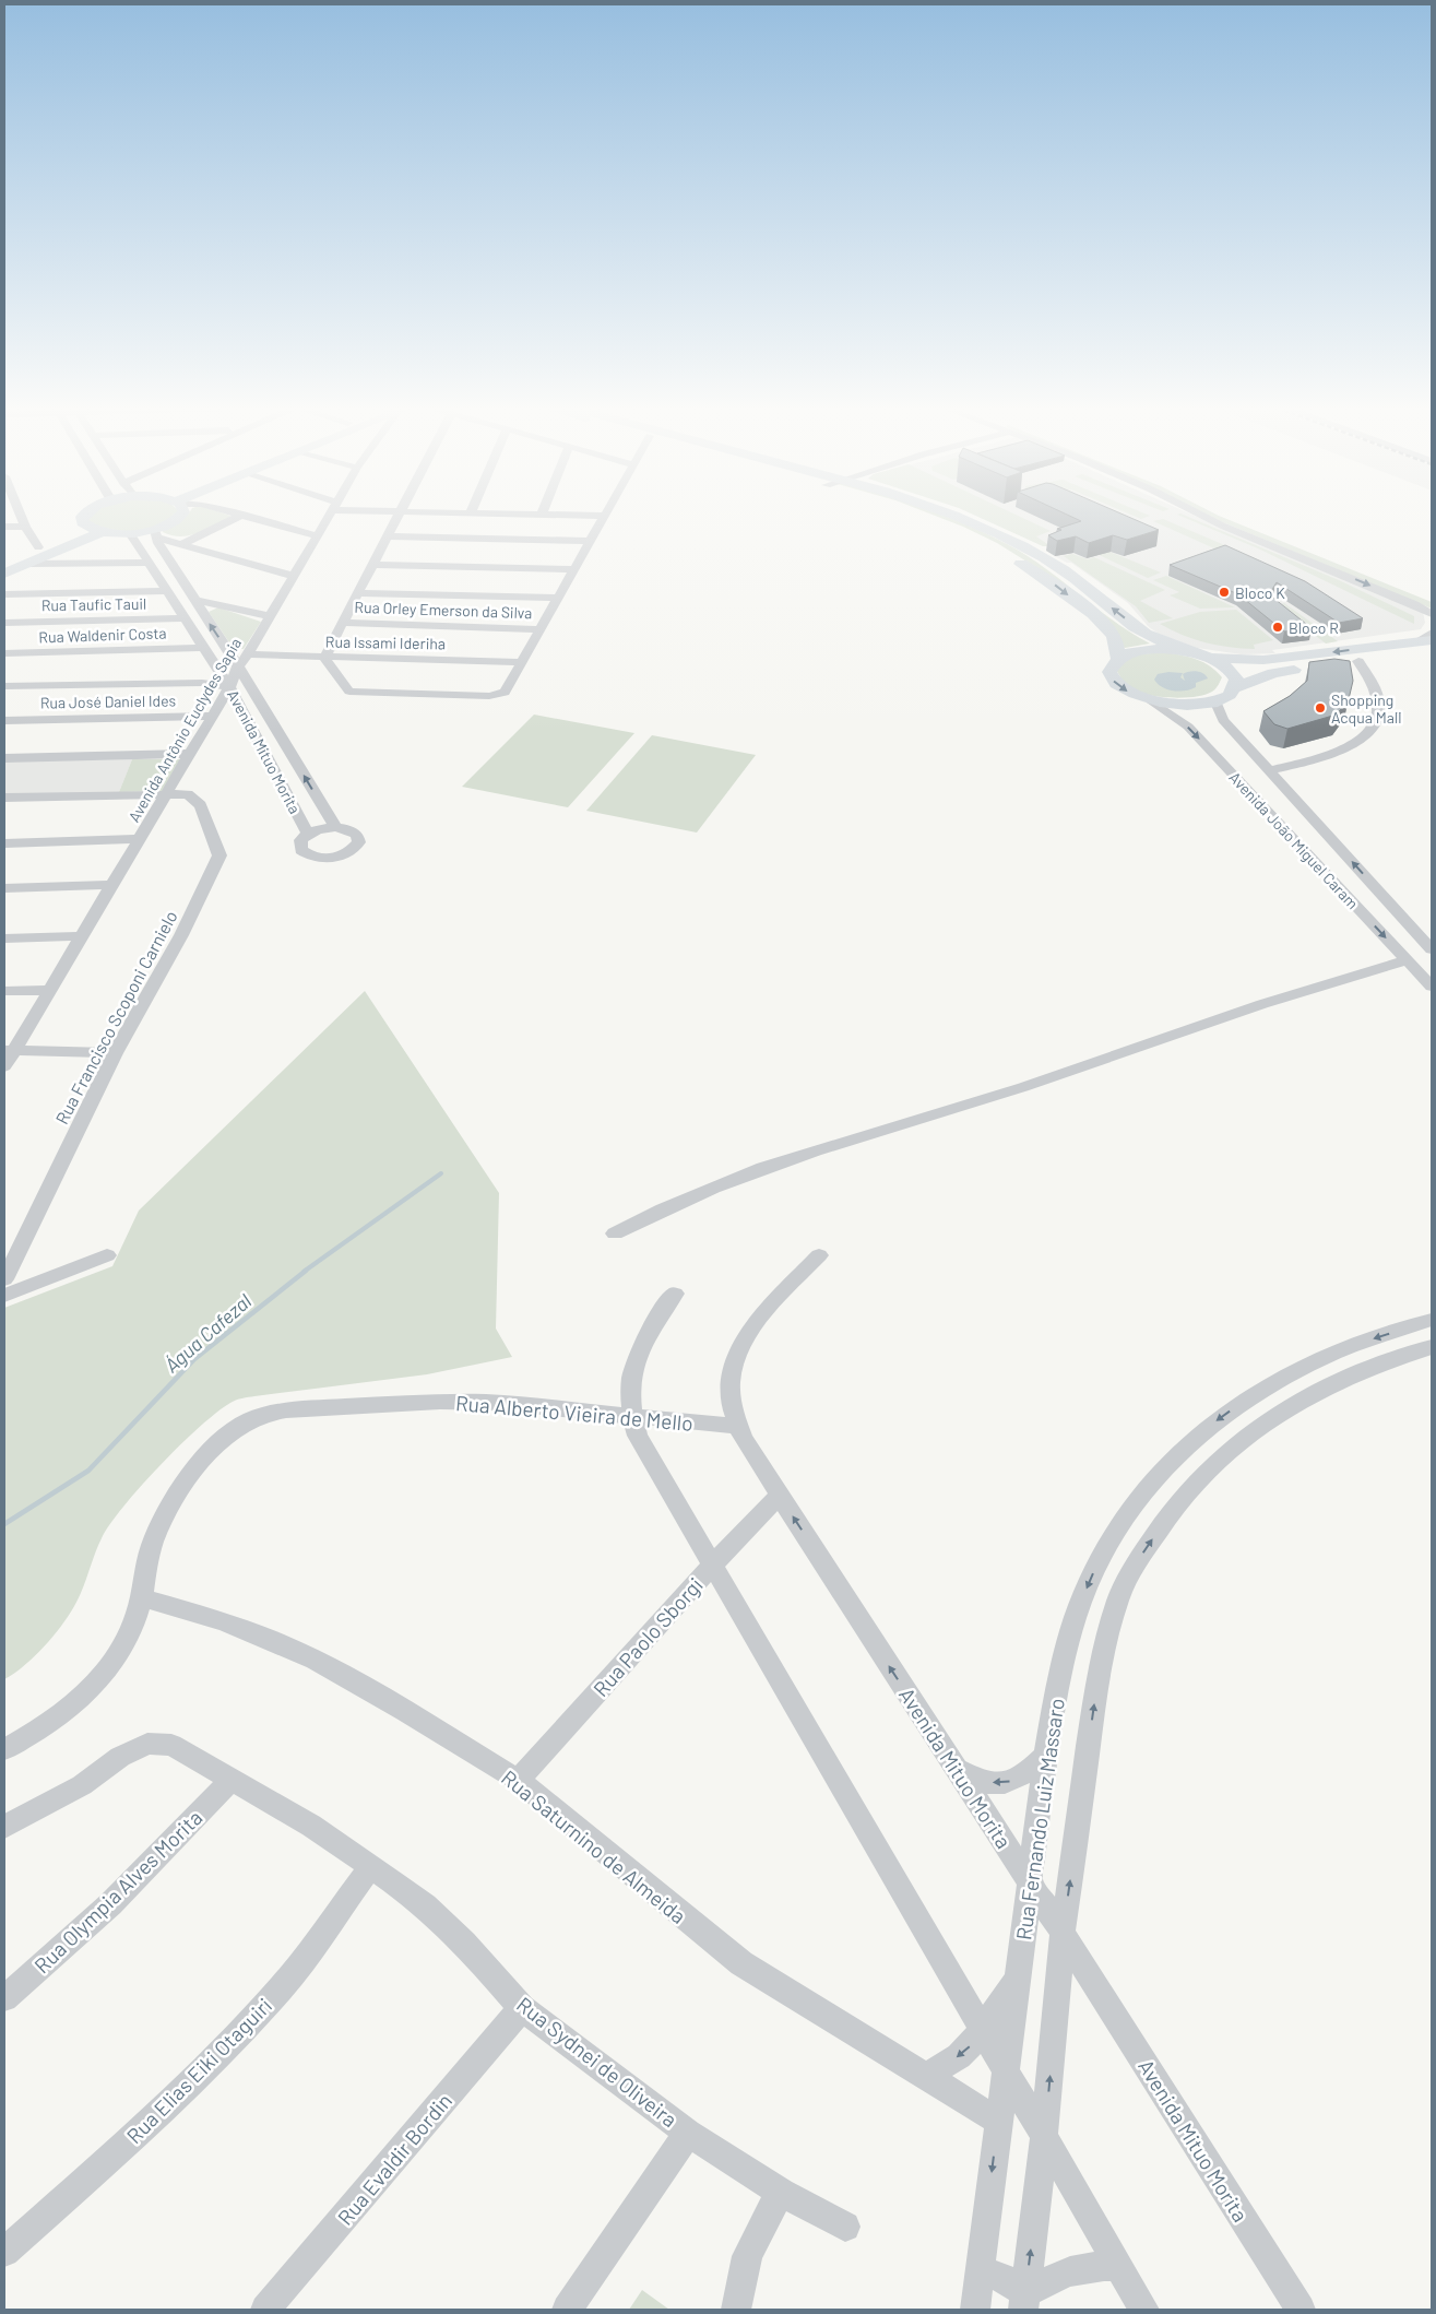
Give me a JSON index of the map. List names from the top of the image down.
{
  "streets": {
    "street": [
      "Rua Taufic Tauil",
      "Rua Orley Emerson da Silva",
      "Rua Waldenir Costa",
      "Rua Issami Ideriha",
      "Rua José Daniel Ides",
      "Avenida Antônio Euclydes Sapia",
      "Avenida Mituo Morita",
      "Avenida João Miguel Caram",
      "Rua Francisco Scoponi Carnielo",
      "Rua Alberto Vieira de Mello",
      "Rua Paolo Sborgi",
      "Rua Fernando Luiz Massaro",
      "Rua Saturnino de Almeida",
      "Rua Olympia Alves Morita",
      "Rua Sydnei de Oliveira",
      "Rua Elias Eiki Otaguiri",
      "Rua Evaldir Bordin"
    ]
  },
  "crossings": [
    ["Rua Taufic Tauil", "Avenida Mituo Morita"],
    ["Rua Waldenir Costa", "Avenida Mituo Morita"],
    ["Rua Issami Ideriha", "Avenida Antônio Euclydes Sapia"],
    ["Rua José Daniel Ides", "Avenida Antônio Euclydes Sapia"],
    ["Avenida Antônio Euclydes Sapia", "Avenida Mituo Morita"],
    ["Avenida Antônio Euclydes Sapia", "Rua Francisco Scoponi Carnielo"],
    ["Avenida Mituo Morita", "Rua Alberto Vieira de Mello"],
    ["Avenida Mituo Morita", "Rua Paolo Sborgi"],
    ["Avenida Mituo Morita", "Rua Fernando Luiz Massaro"],
    ["Rua Alberto Vieira de Mello", "Rua Saturnino de Almeida"],
    ["Rua Paolo Sborgi", "Rua Saturnino de Almeida"],
    ["Rua Fernando Luiz Massaro", "Rua Saturnino de Almeida"],
    ["Rua Olympia Alves Morita", "Rua Sydnei de Oliveira"],
    ["Rua Sydnei de Oliveira", "Rua Elias Eiki Otaguiri"],
    ["Rua Sydnei de Oliveira", "Rua Evaldir Bordin"]
  ],
  "water": ["Água Cafezal"],
  "places": ["Bloco K", "Bloco R", "Shopping Acqua Mall"]
}
